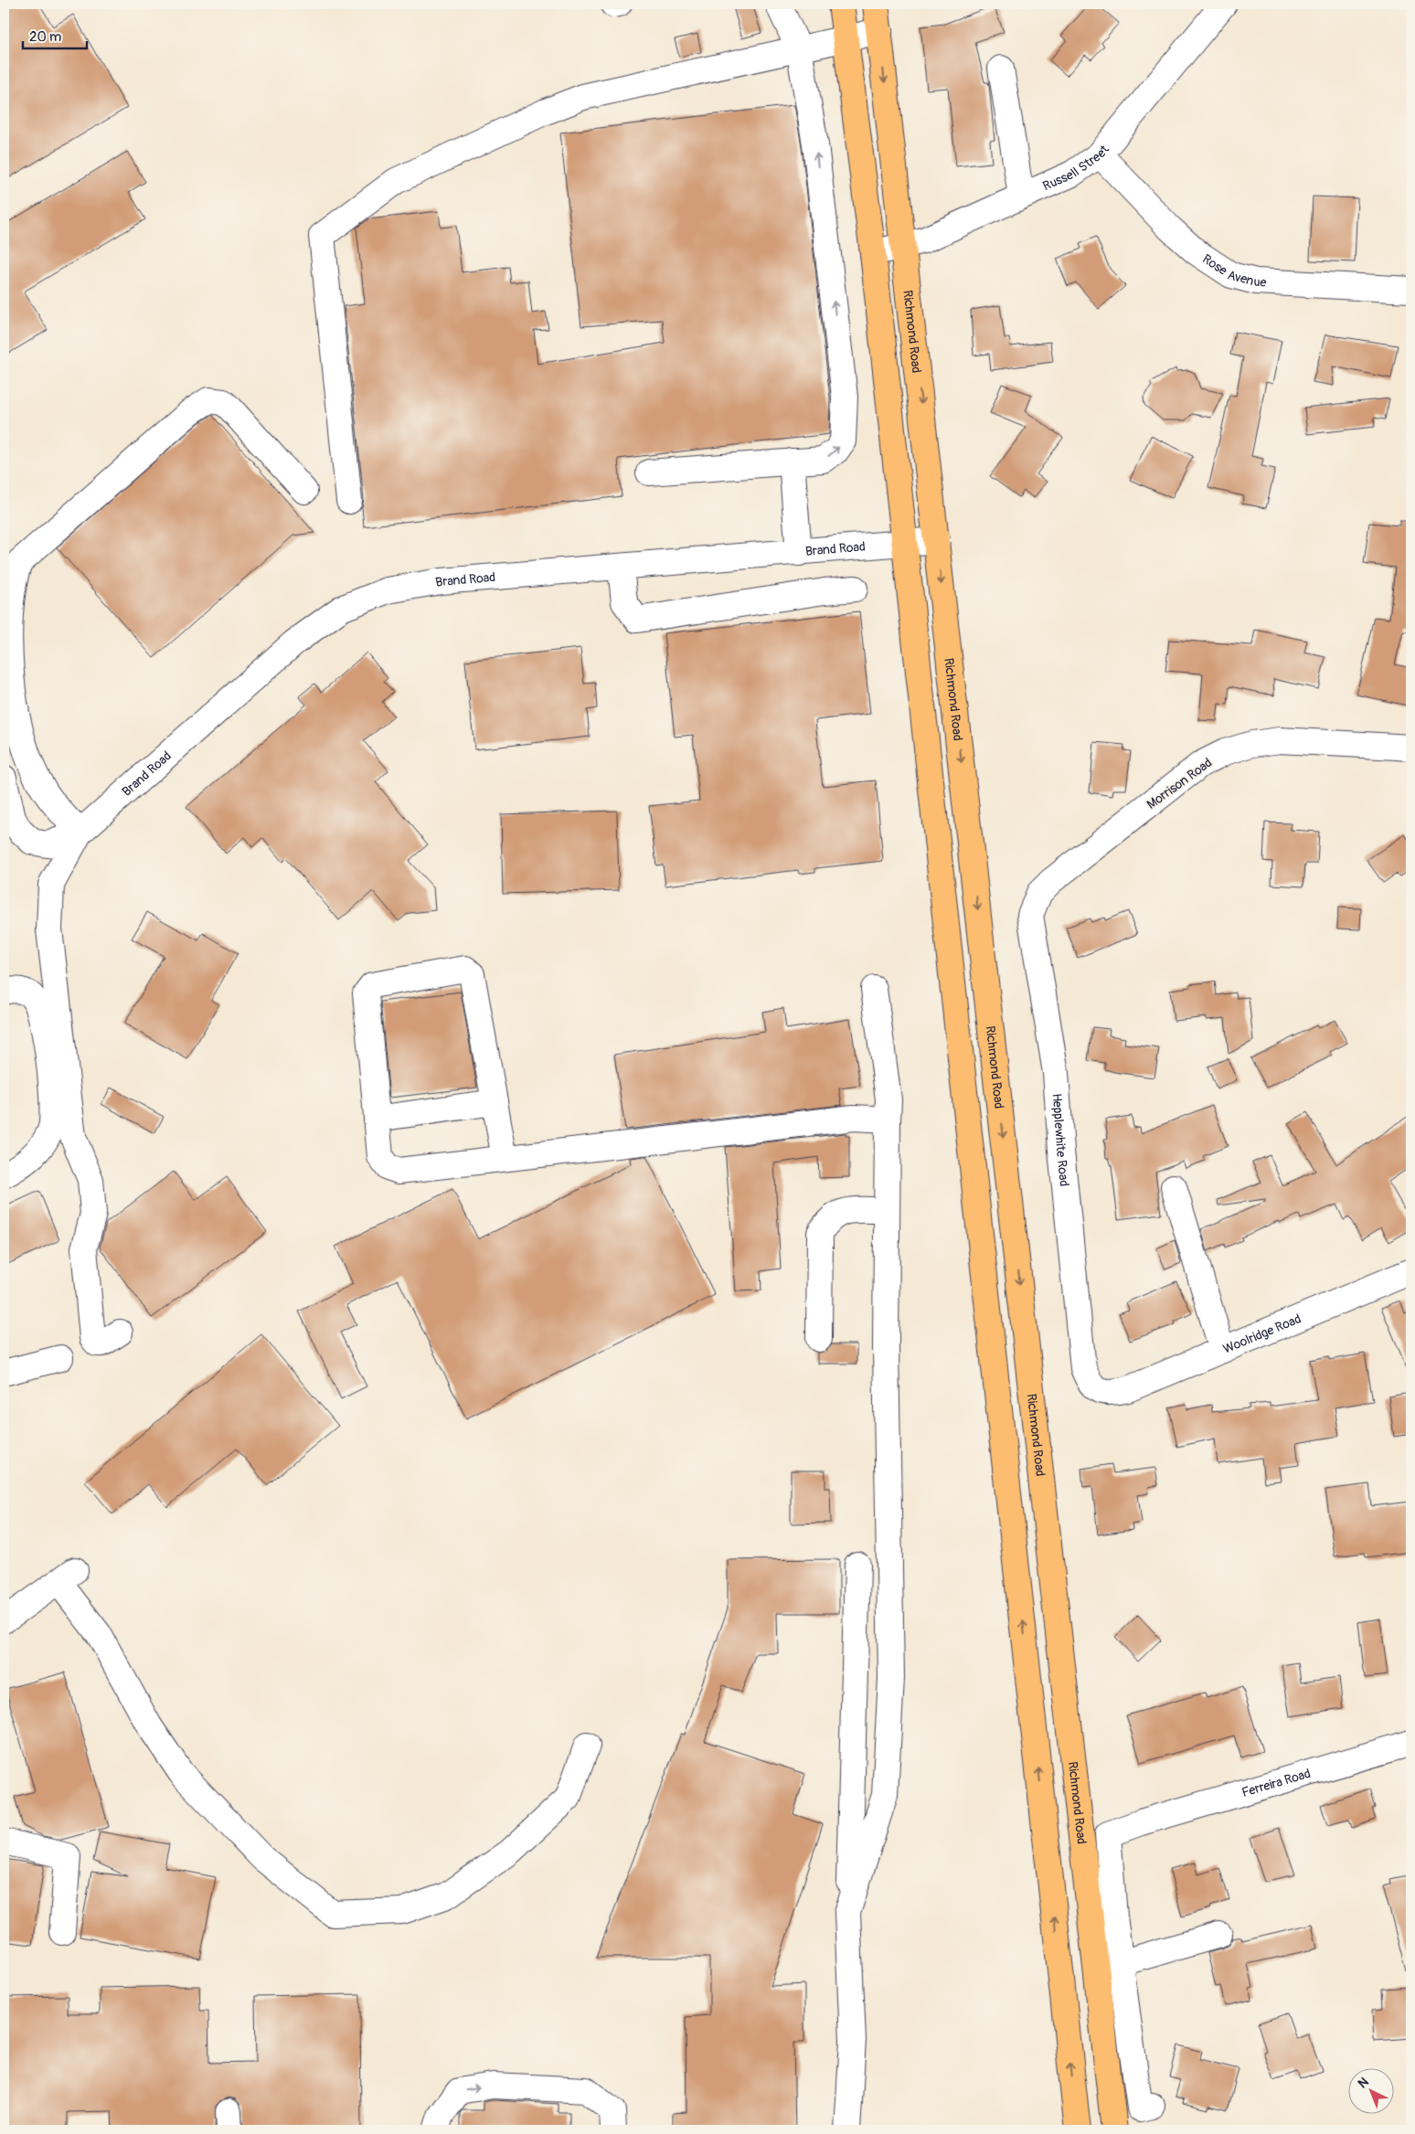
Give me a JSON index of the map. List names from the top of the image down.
{
  "streets": {
    "highway": ["Richmond Road"],
    "street": [
      "Russell Street",
      "Rose Avenue",
      "Brand Road",
      "Morrison Road",
      "Hepplewhite Road",
      "Woolridge Road",
      "Ferreira Road"
    ]
  },
  "crossings": [
    ["Russell Street", "Rose Avenue"],
    ["Russell Street", "Richmond Road"],
    ["Richmond Road", "Brand Road"],
    ["Morrison Road", "Hepplewhite Road"],
    ["Hepplewhite Road", "Woolridge Road"]
  ],
  "scale_bar": "20 m",
  "north": "top left"
}
